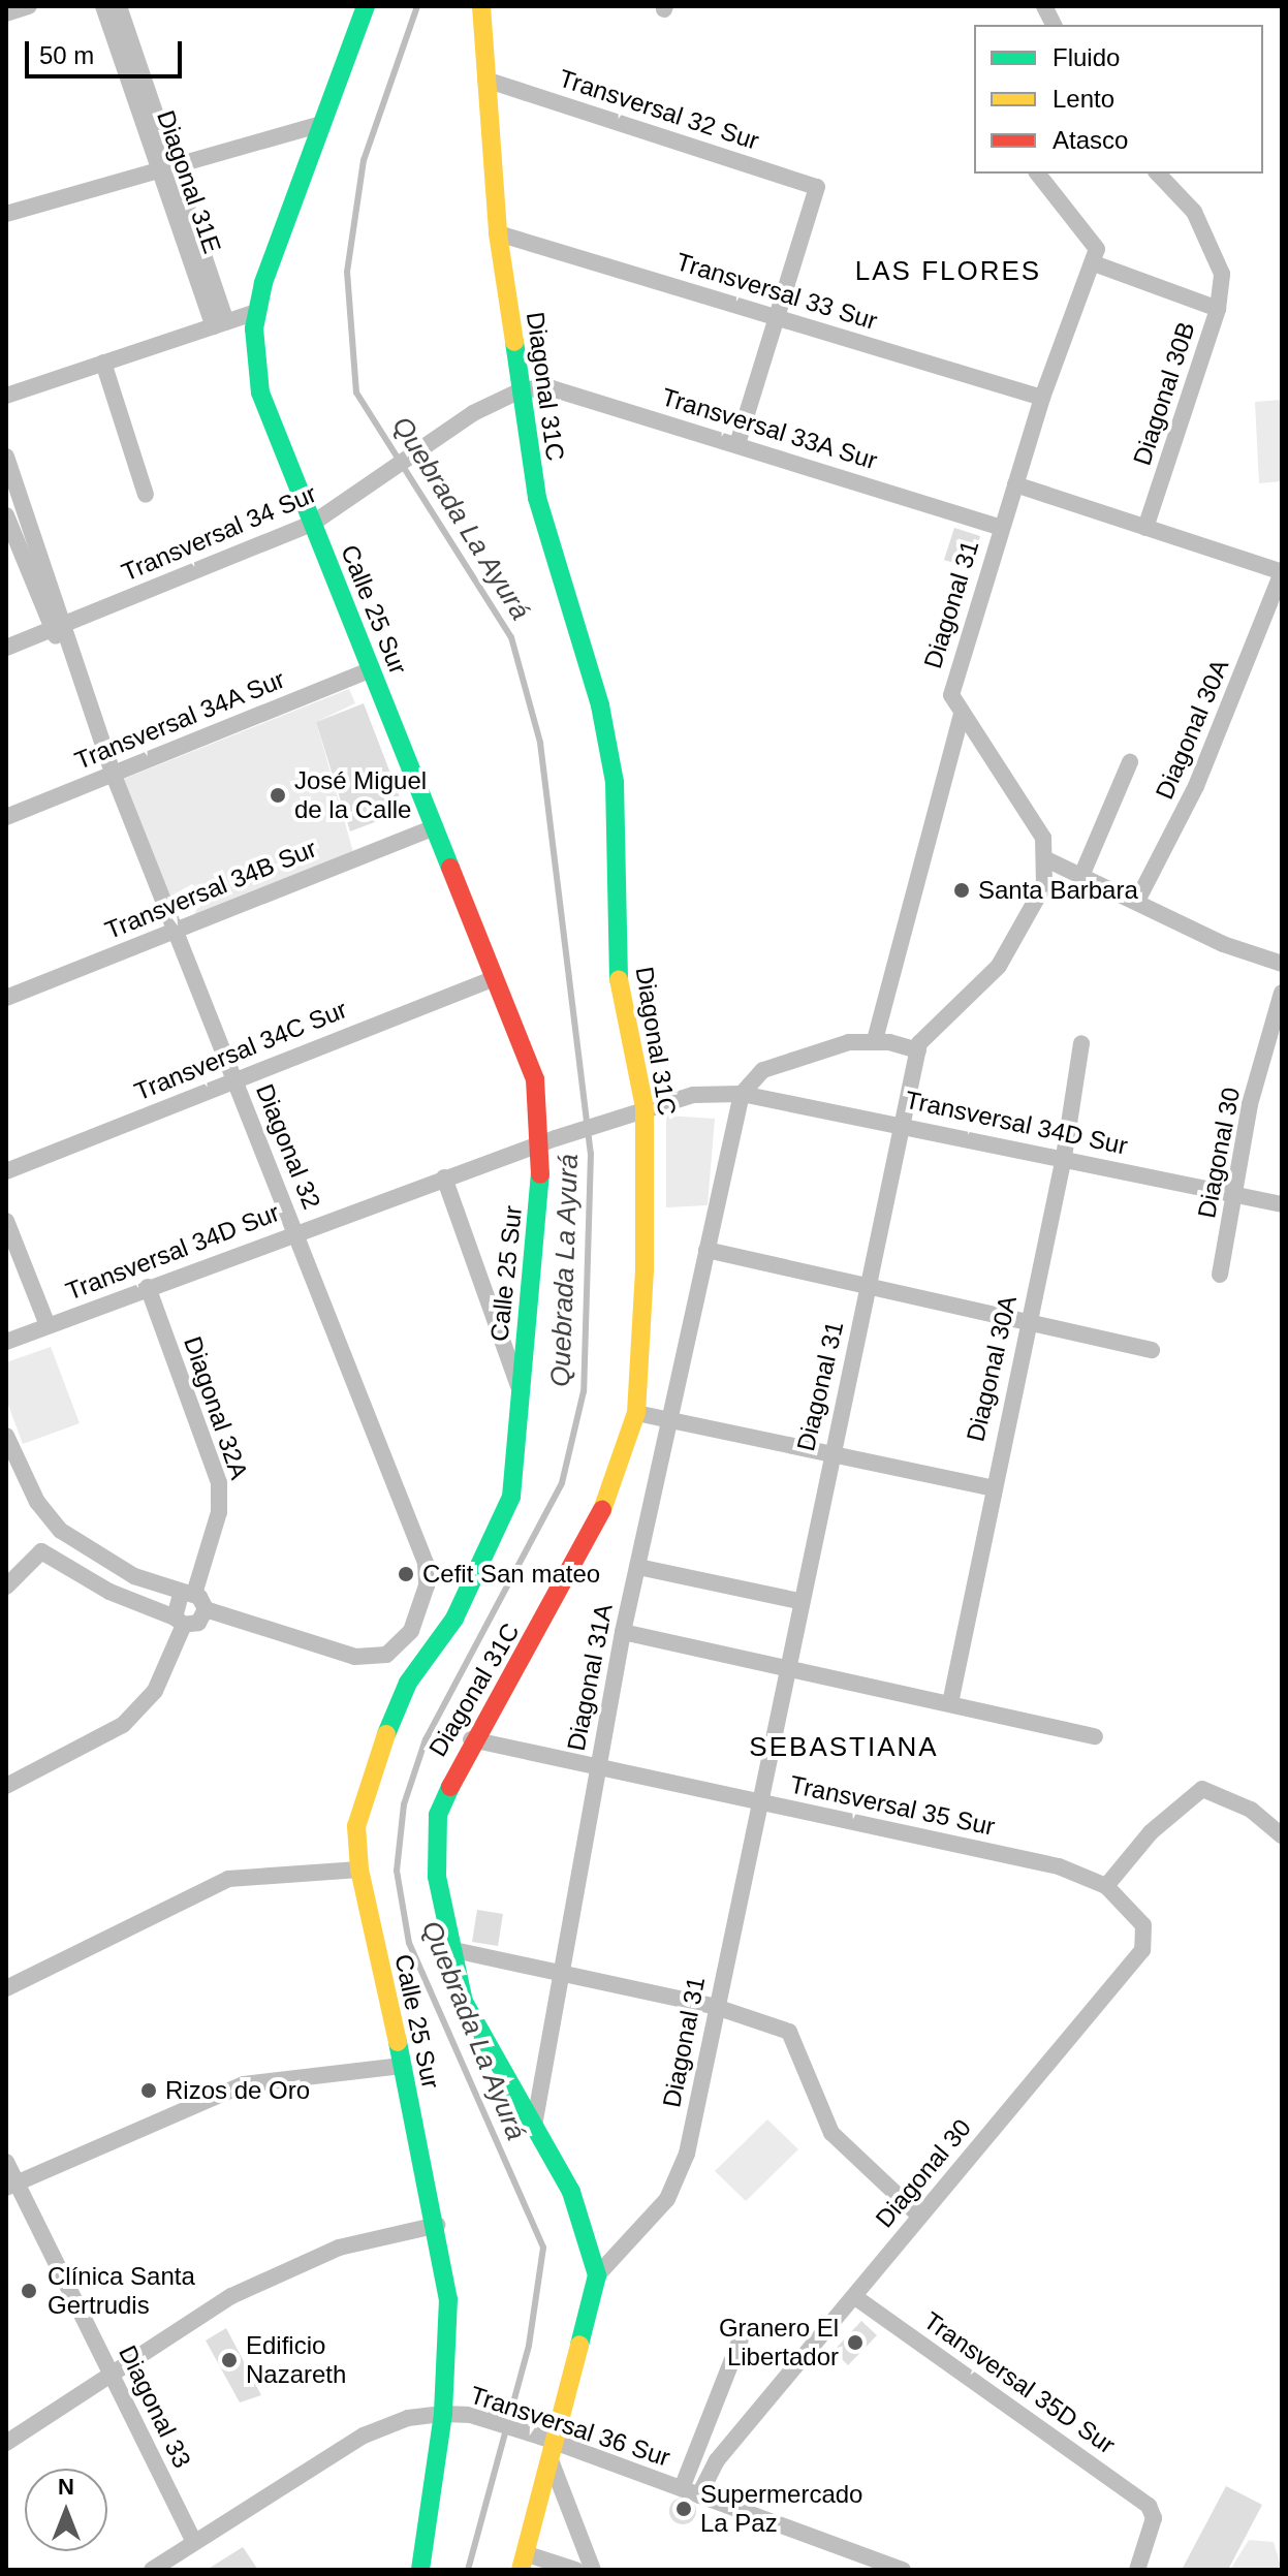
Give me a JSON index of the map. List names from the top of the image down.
{
  "streets": {
    "main road": ["Diagonal 31C", "Diagonal 31", "Calle 25 Sur"],
    "street": [
      "Transversal 32 Sur",
      "Diagonal 31E",
      "Transversal 33 Sur",
      "Diagonal 30B",
      "Transversal 33A Sur",
      "Transversal 34 Sur",
      "Transversal 34A Sur",
      "Diagonal 30A",
      "Transversal 34B Sur",
      "Transversal 34C Sur",
      "Transversal 34D Sur",
      "Diagonal 32",
      "Diagonal 30",
      "Diagonal 32A",
      "Diagonal 31A",
      "Transversal 35 Sur",
      "Transversal 35D Sur",
      "Diagonal 33",
      "Transversal 36 Sur"
    ]
  },
  "crossings": [
    ["Transversal 32 Sur", "Transversal 33 Sur"],
    ["Transversal 32 Sur", "Diagonal 31C"],
    ["Transversal 33 Sur", "Diagonal 31C"],
    ["Transversal 33 Sur", "Diagonal 31"],
    ["Diagonal 31C", "Transversal 33A Sur"],
    ["Diagonal 31C", "Transversal 34 Sur"],
    ["Diagonal 31C", "Diagonal 31"],
    ["Diagonal 31C", "Diagonal 31A"],
    ["Diagonal 31C", "Transversal 35 Sur"],
    ["Transversal 33A Sur", "Transversal 34 Sur"],
    ["Transversal 33A Sur", "Diagonal 31"],
    ["Transversal 34 Sur", "Calle 25 Sur"],
    ["Transversal 34 Sur", "Diagonal 32"],
    ["Diagonal 31", "Transversal 34D Sur"],
    ["Diagonal 31", "Transversal 35 Sur"],
    ["Diagonal 31", "Transversal 36 Sur"],
    ["Calle 25 Sur", "Transversal 34A Sur"],
    ["Calle 25 Sur", "Transversal 34B Sur"],
    ["Calle 25 Sur", "Transversal 34C Sur"],
    ["Calle 25 Sur", "Transversal 34D Sur"],
    ["Calle 25 Sur", "Transversal 36 Sur"],
    ["Transversal 34A Sur", "Diagonal 32"],
    ["Diagonal 30A", "Transversal 34D Sur"],
    ["Transversal 34B Sur", "Diagonal 32"],
    ["Transversal 34C Sur", "Diagonal 32"],
    ["Transversal 34D Sur", "Diagonal 32"],
    ["Transversal 34D Sur", "Diagonal 30"],
    ["Transversal 34D Sur", "Diagonal 32A"],
    ["Transversal 34D Sur", "Diagonal 31A"],
    ["Diagonal 30", "Transversal 35 Sur"],
    ["Diagonal 30", "Transversal 35D Sur"],
    ["Diagonal 30", "Transversal 36 Sur"],
    ["Diagonal 31A", "Transversal 35 Sur"],
    ["Diagonal 33", "Transversal 36 Sur"]
  ],
  "districts": ["LAS FLORES", "SEBASTIANA"],
  "water": ["Quebrada La Ayurá"],
  "places": [
    "José Miguel de la Calle",
    "Santa Barbara",
    "Cefit San mateo",
    "Rizos de Oro",
    "Clínica Santa Gertrudis",
    "Granero El Libertador",
    "Edificio Nazareth",
    "Supermercado La Paz"
  ],
  "legend": ["Fluido", "Lento", "Atasco"],
  "scale_bar": "50 m",
  "north": "top"
}
